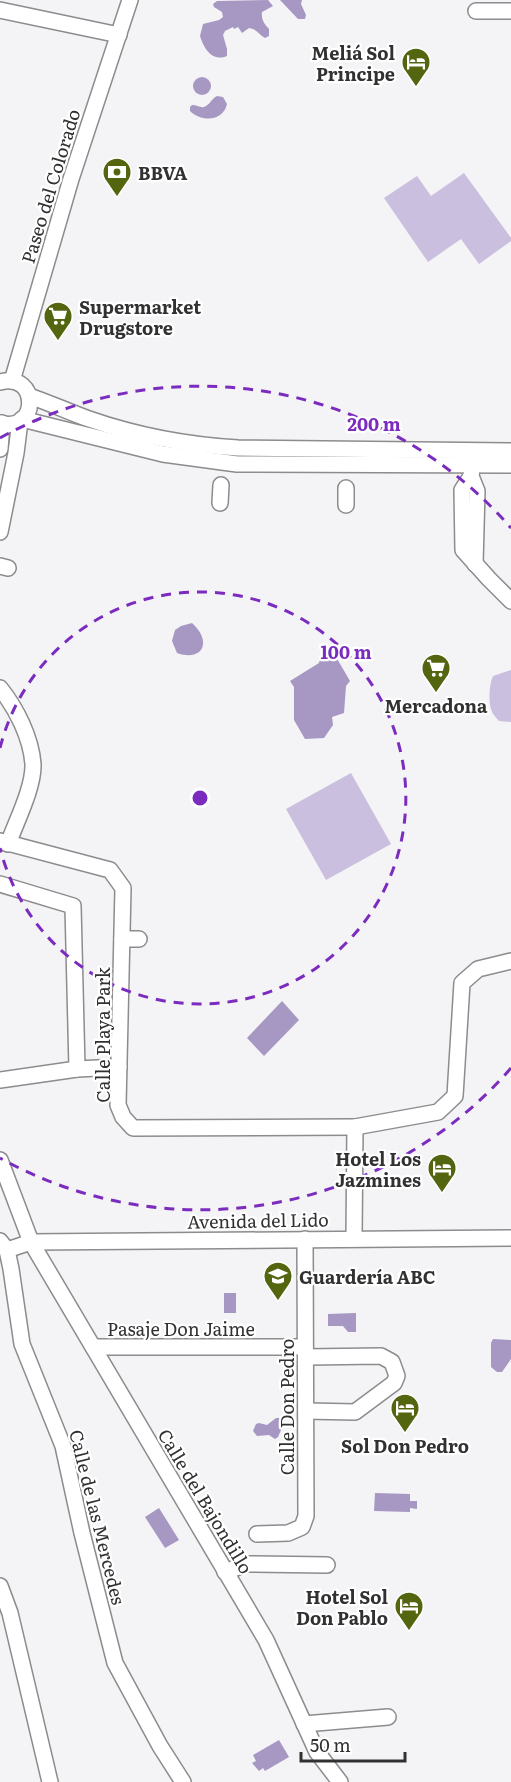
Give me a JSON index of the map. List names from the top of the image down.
{
  "streets": {
    "street": [
      "Paseo del Colorado",
      "Calle Playa Park",
      "Avenida del Lido",
      "Pasaje Don Jaime",
      "Calle Don Pedro",
      "Calle del Bajondillo",
      "Calle de las Mercedes"
    ]
  },
  "crossings": [
    ["Avenida del Lido", "Calle Don Pedro"],
    ["Avenida del Lido", "Calle del Bajondillo"],
    ["Avenida del Lido", "Calle de las Mercedes"],
    ["Pasaje Don Jaime", "Calle Don Pedro"],
    ["Pasaje Don Jaime", "Calle del Bajondillo"]
  ],
  "places": {
    "hotel": [
      "Meliá Sol Principe",
      "Hotel Los Jazmines",
      "Sol Don Pedro",
      "Hotel Sol Don Pablo"
    ],
    "bank": ["BBVA"],
    "supermarket": ["Supermarket Drugstore", "Mercadona"],
    "school or university": ["Guardería ABC"]
  },
  "scale_bar": "50 m",
  "rings": ["200 m", "100 m"]
}
